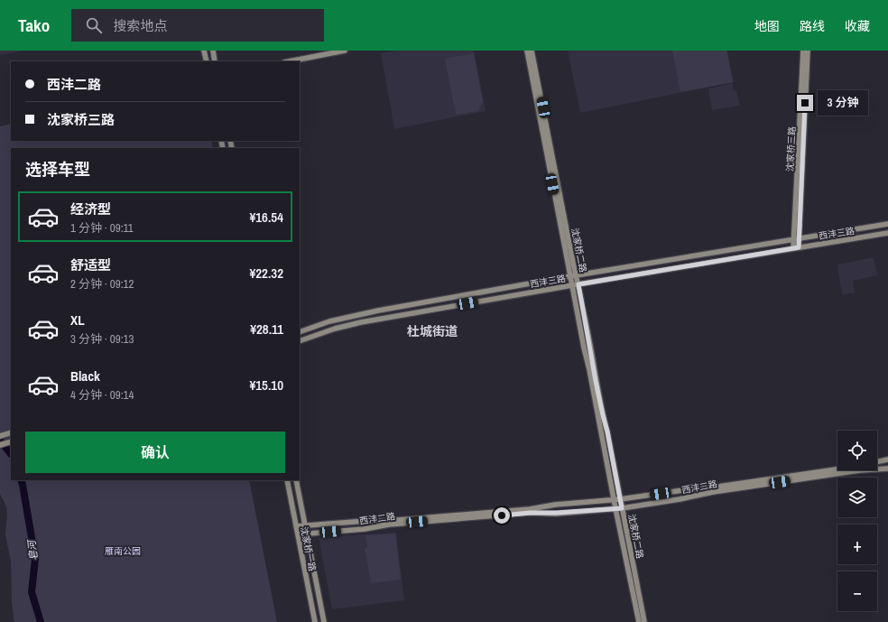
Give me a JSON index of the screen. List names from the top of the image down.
{
  "streets": {
    "street": [
      "沈家桥三路",
      "西沣三路",
      "沈家桥二路",
      "西沣二路",
      "沈家桥一路"
    ]
  },
  "crossings": [
    ["沈家桥三路", "西沣三路"],
    ["西沣三路", "沈家桥二路"],
    ["沈家桥二路", "西沣二路"],
    ["西沣二路", "沈家桥一路"]
  ],
  "districts": ["杜城街道"],
  "water": ["皂河"],
  "parks": ["雁南公园"],
  "page": {
    "header": "Tako",
    "search": "搜索地点",
    "nav": ["地图", "路线", "收藏"],
    "banner": ["西沣二路", "沈家桥三路"],
    "bubble": "3 分钟",
    "heading": "选择车型",
    "list": [
      {
        "name": "经济型",
        "note": "1 分钟 · 09:11",
        "value": "¥16.54"
      },
      {
        "name": "舒适型",
        "note": "2 分钟 · 09:12",
        "value": "¥22.32"
      },
      {
        "name": "XL",
        "note": "3 分钟 · 09:13",
        "value": "¥28.11"
      },
      {
        "name": "Black",
        "note": "4 分钟 · 09:14",
        "value": "¥15.10"
      }
    ],
    "buttons": "确认",
    "map_buttons": ["+", "−"]
  }
}
